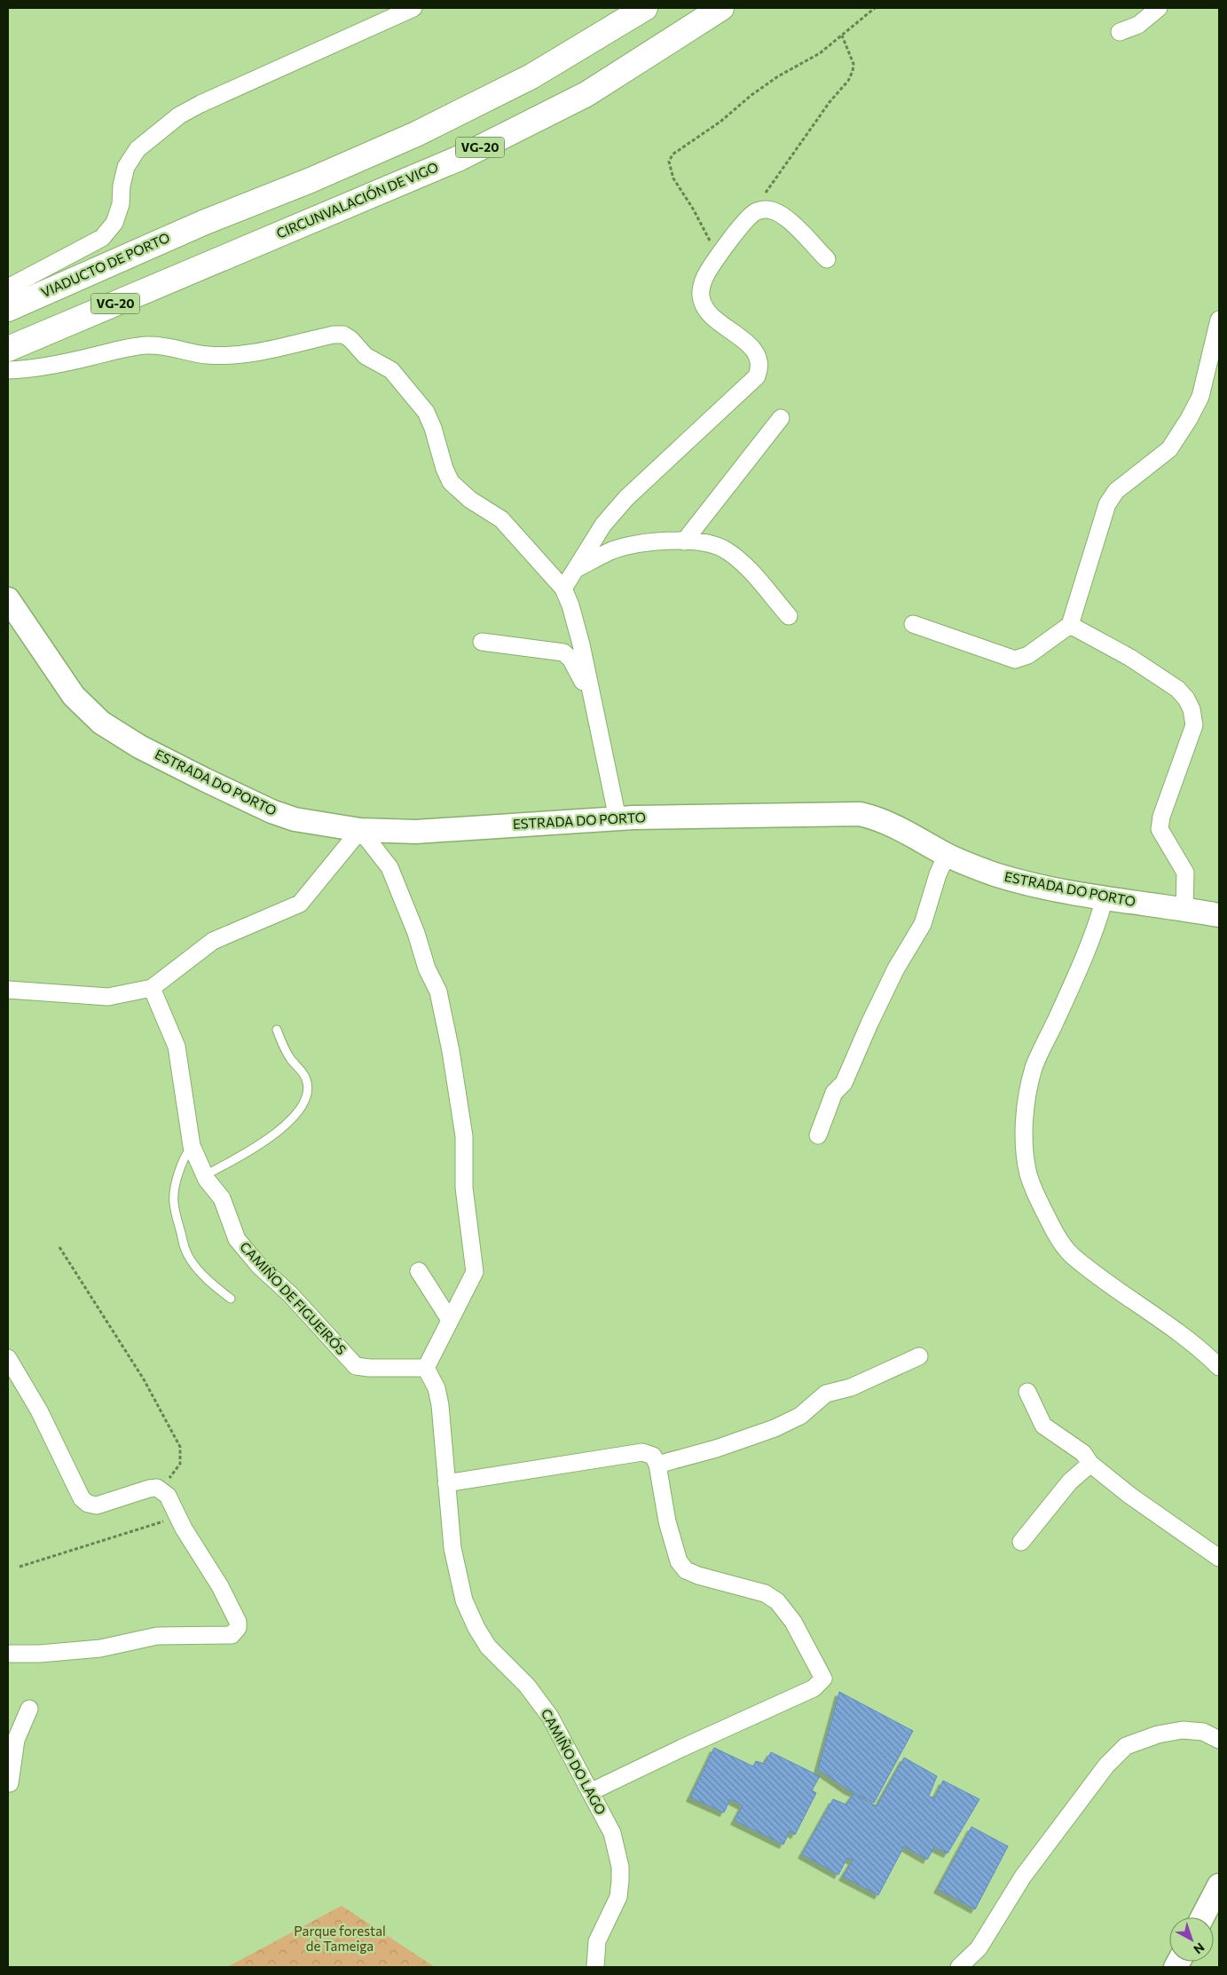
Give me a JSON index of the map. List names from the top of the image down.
{
  "streets": {
    "highway": ["VG-20", "CIRCUNVALACIÓN DE VIGO", "VIADUCTO DE PORTO"],
    "street": ["ESTRADA DO PORTO", "CAMIÑO DE FIGUEIRÓS", "CAMIÑO DO LAGO"]
  },
  "crossings": [
    ["CAMIÑO DE FIGUEIRÓS", "CAMIÑO DO LAGO"]
  ],
  "parks": ["Parque forestal de Tameiga"],
  "north": "bottom right"
}
